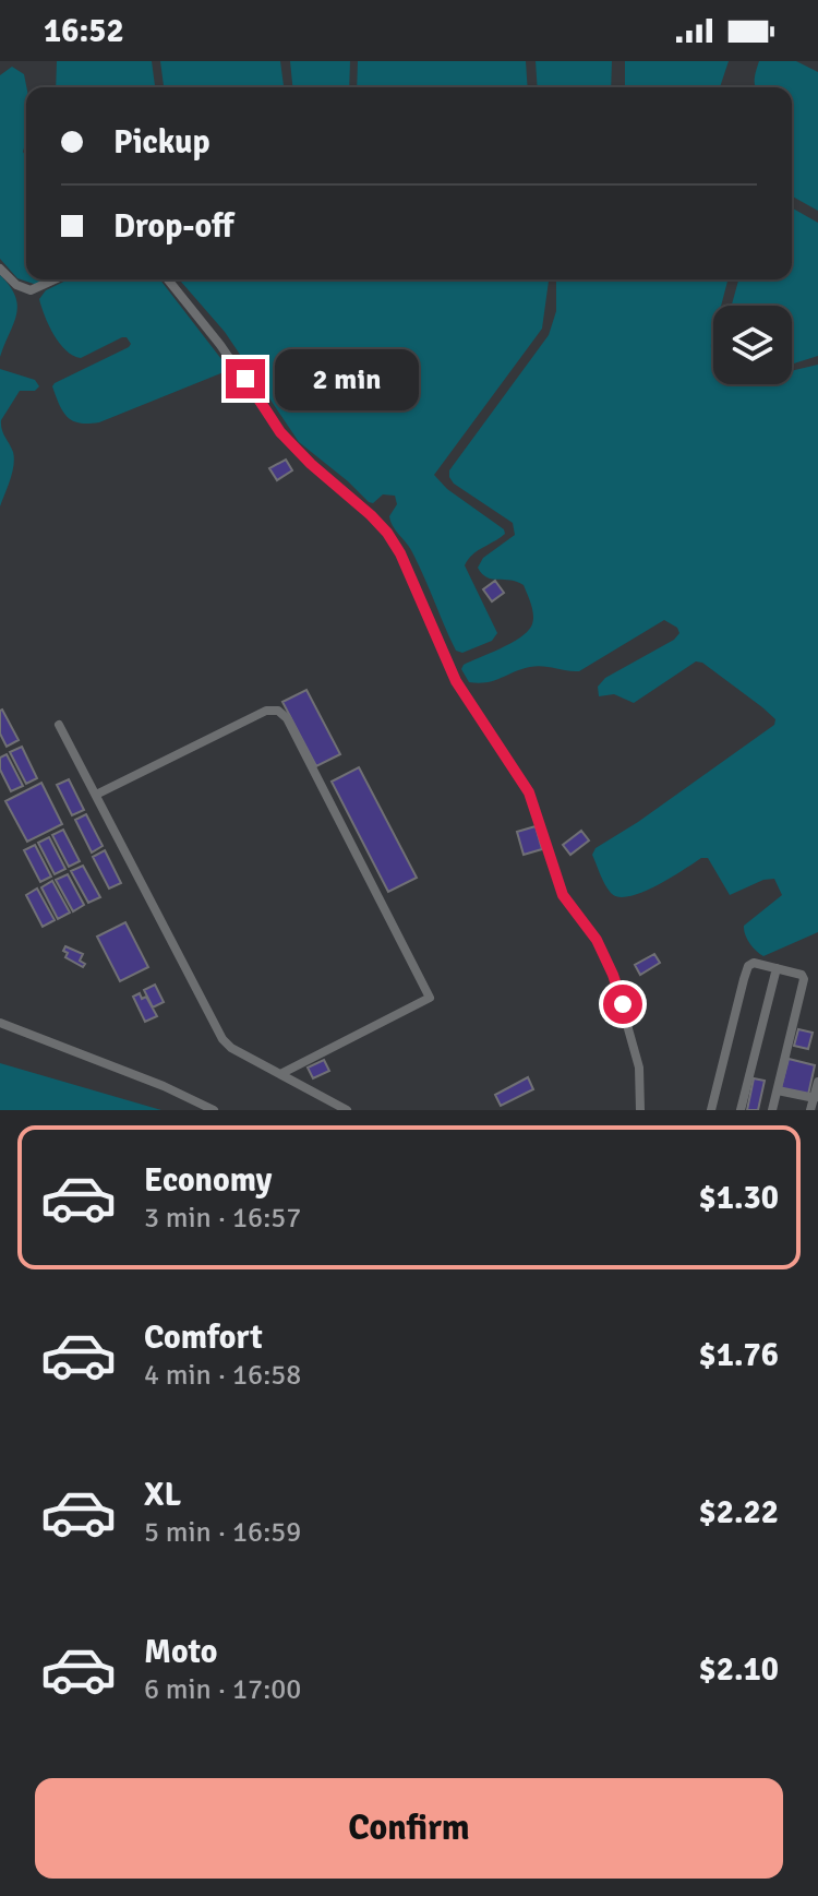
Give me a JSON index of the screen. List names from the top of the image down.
{
  "page": {
    "status": "16:52",
    "banner": ["Pickup", "Drop-off"],
    "bubble": "2 min",
    "list": [
      {
        "name": "Economy",
        "note": "3 min · 16:57",
        "value": "$1.30"
      },
      {
        "name": "Comfort",
        "note": "4 min · 16:58",
        "value": "$1.76"
      },
      {
        "name": "XL",
        "note": "5 min · 16:59",
        "value": "$2.22"
      },
      {
        "name": "Moto",
        "note": "6 min · 17:00",
        "value": "$2.10"
      }
    ],
    "buttons": "Confirm"
  }
}
